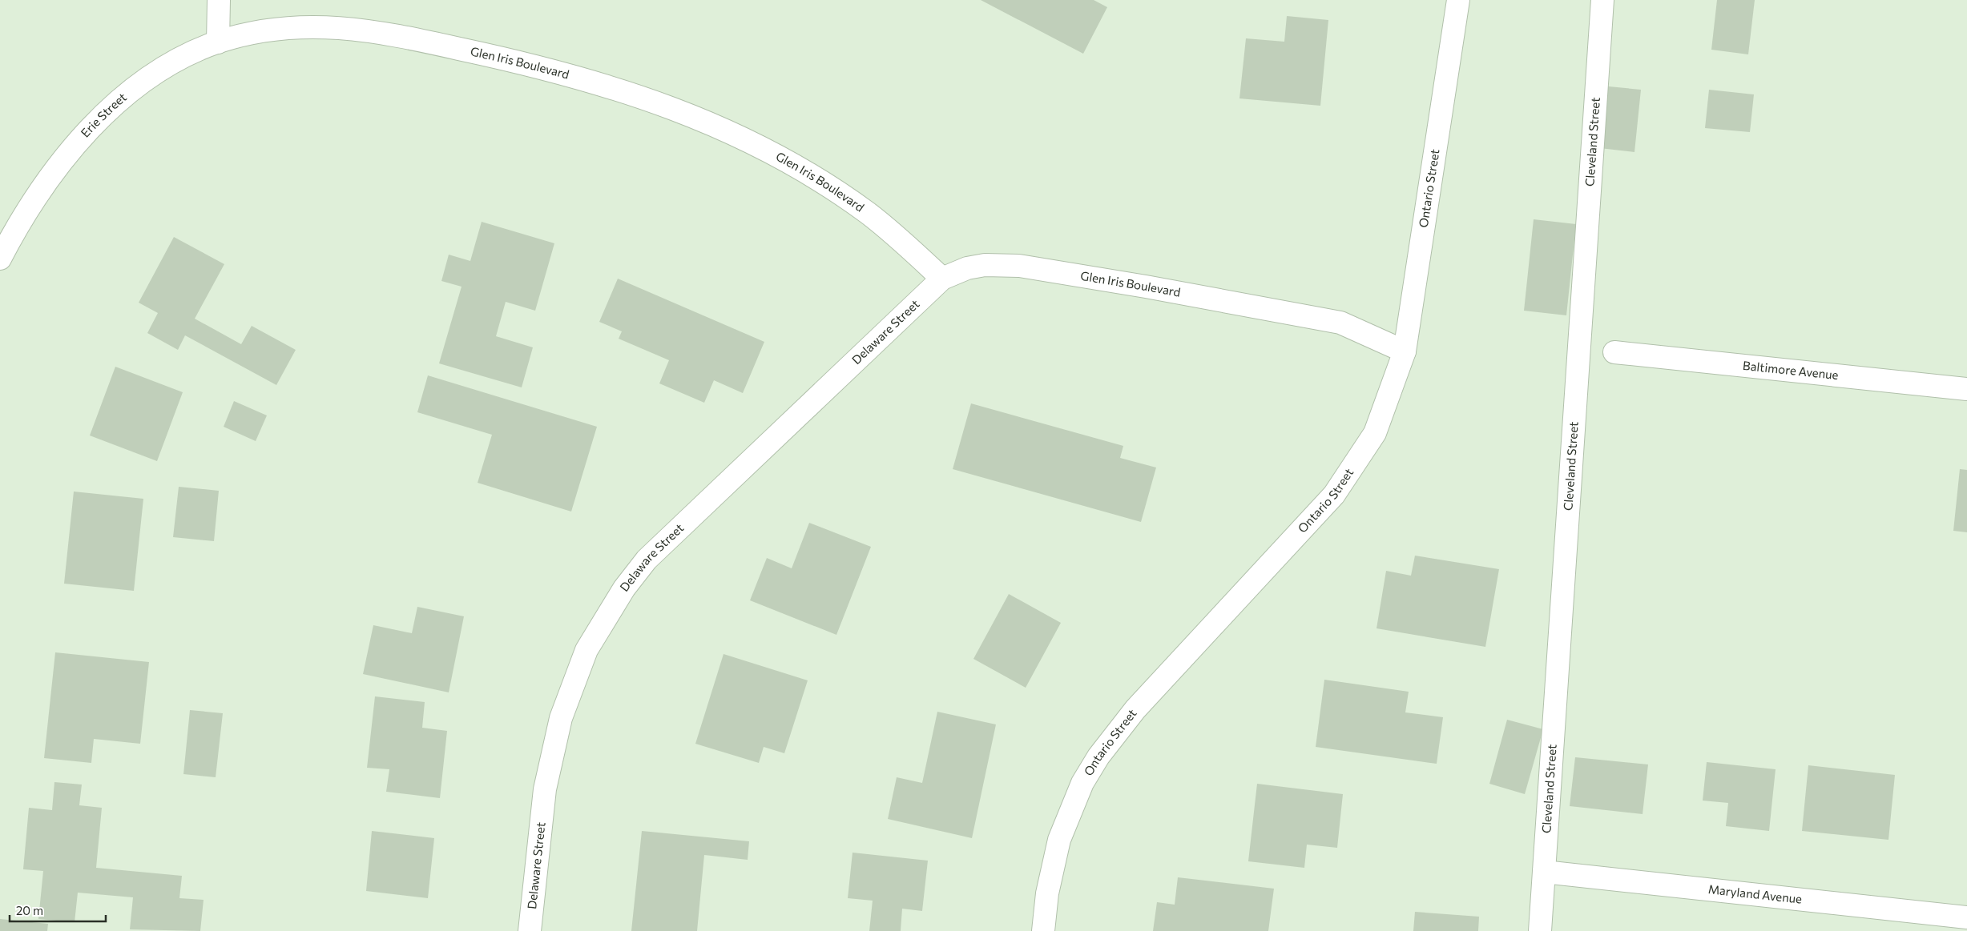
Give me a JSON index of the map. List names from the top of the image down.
{
  "streets": {
    "street": [
      "Glen Iris Boulevard",
      "Erie Street",
      "Cleveland Street",
      "Ontario Street",
      "Delaware Street",
      "Baltimore Avenue",
      "Maryland Avenue"
    ]
  },
  "crossings": [
    ["Glen Iris Boulevard", "Erie Street"],
    ["Glen Iris Boulevard", "Ontario Street"],
    ["Glen Iris Boulevard", "Delaware Street"],
    ["Cleveland Street", "Maryland Avenue"]
  ],
  "scale_bar": "20 m"
}
